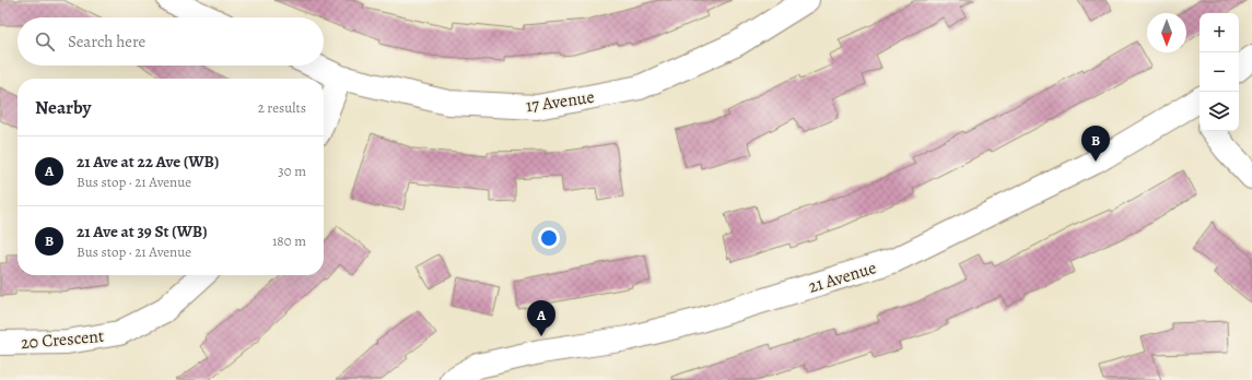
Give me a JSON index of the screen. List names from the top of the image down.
{
  "streets": {
    "street": ["17 Avenue", "21 Avenue", "20 Crescent"]
  },
  "north": "bottom",
  "page": {
    "map_buttons": ["+", "−"],
    "search": "Search here",
    "heading": ["Nearby", "2 results"],
    "pins": ["B", "A"],
    "list": [
      {
        "mark": "A",
        "name": "21 Ave at 22 Ave (WB)",
        "note": "Bus stop · 21 Avenue",
        "value": "30 m"
      },
      {
        "mark": "B",
        "name": "21 Ave at 39 St (WB)",
        "note": "Bus stop · 21 Avenue",
        "value": "180 m"
      }
    ]
  }
}
